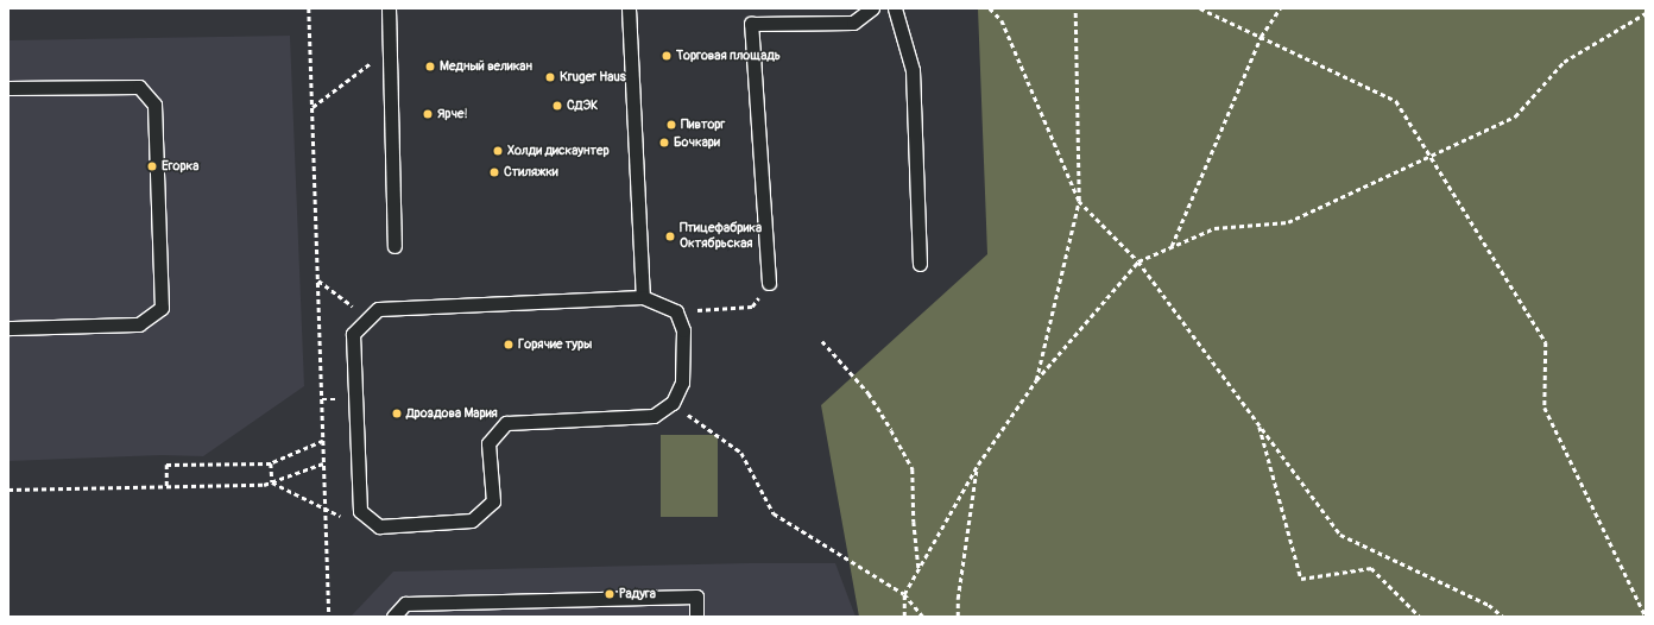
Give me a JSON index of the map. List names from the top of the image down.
{
  "places": [
    "Торговая площадь",
    "Медный великан",
    "Kruger Haus",
    "СДЭК",
    "Ярче!",
    "Пивторг",
    "Бочкари",
    "Холди дискаунтер",
    "Егорка",
    "Стиляжки",
    "Птицефабрика Октябрьская",
    "Горячие туры",
    "Дроздова Мария",
    "Радуга"
  ]
}
